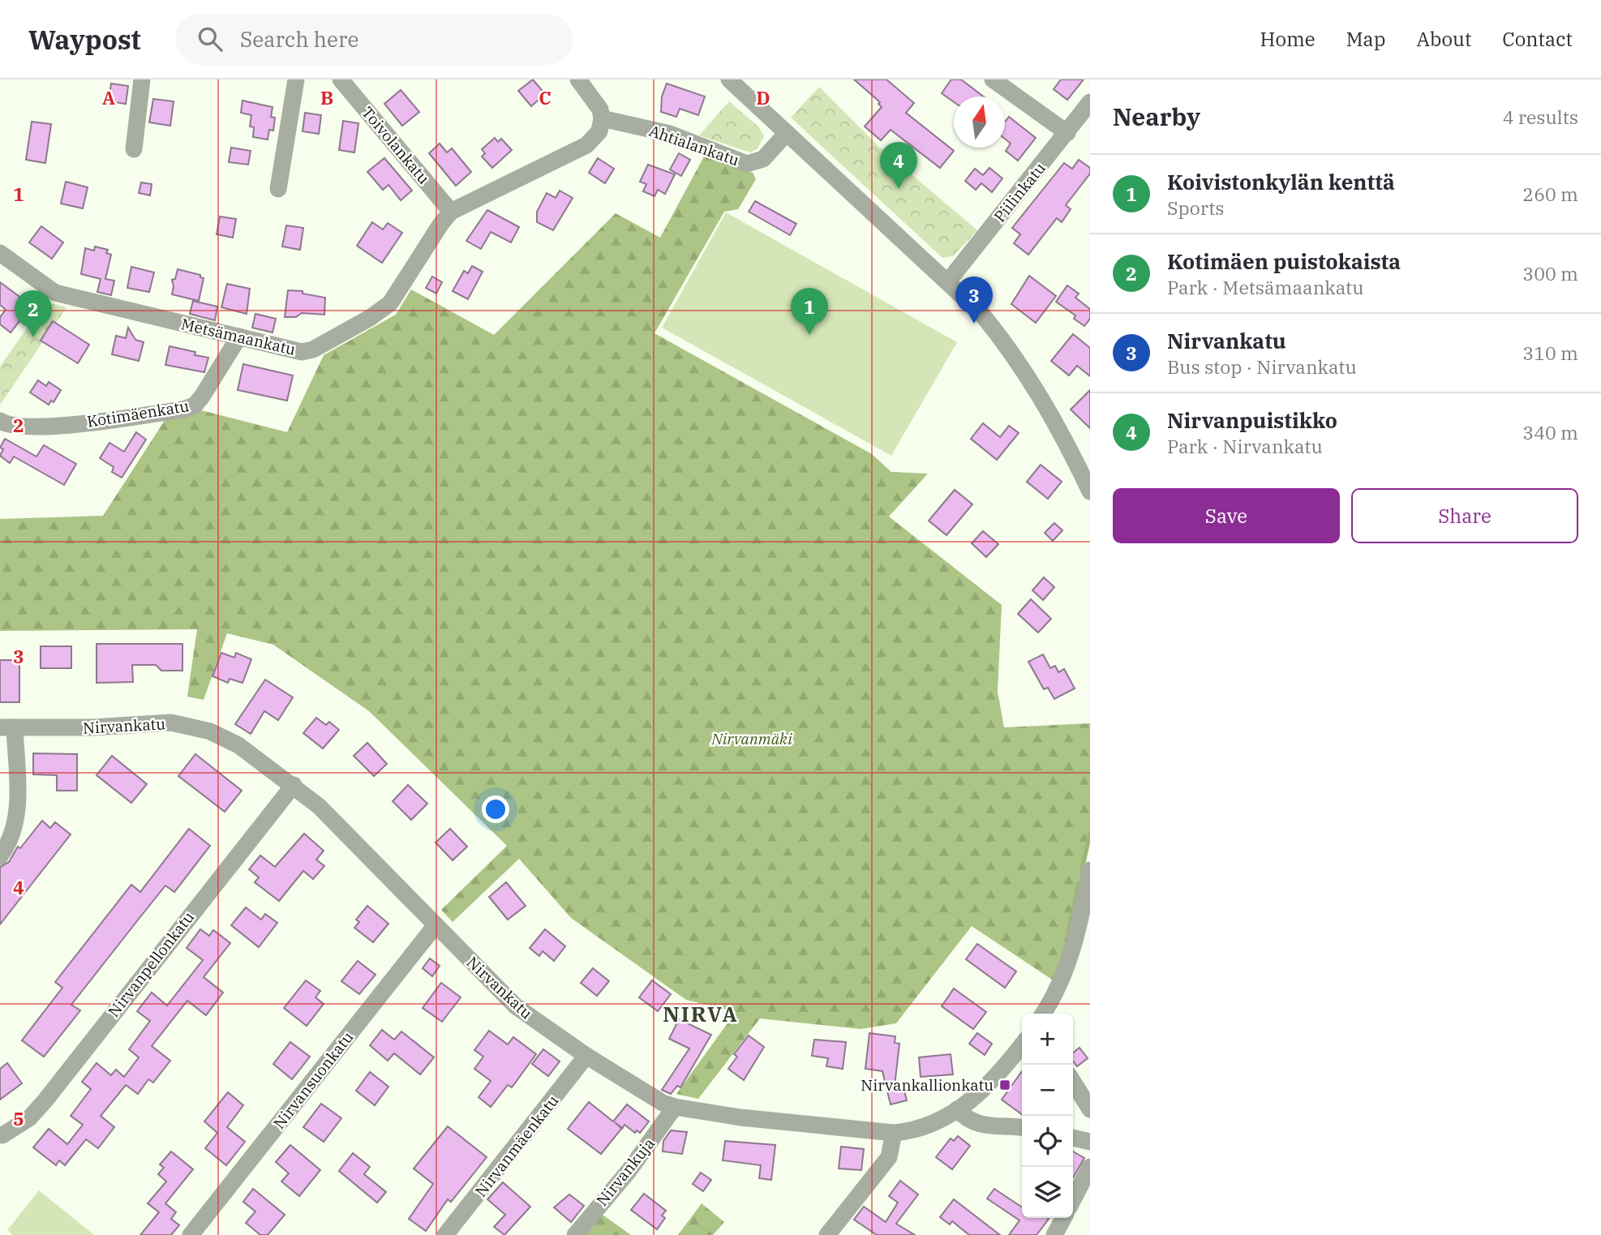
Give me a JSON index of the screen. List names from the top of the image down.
{
  "streets": {
    "street": [
      "Toivolankatu",
      "Ahtialankatu",
      "Piilinkatu",
      "Metsämaankatu",
      "Kotimäenkatu",
      "Nirvankatu",
      "Nirvanpellonkatu",
      "Nirvansuonkatu",
      "Nirvanmäenkatu",
      "Nirvankuja"
    ]
  },
  "crossings": [
    ["Toivolankatu", "Metsämaankatu"],
    ["Ahtialankatu", "Metsämaankatu"],
    ["Metsämaankatu", "Kotimäenkatu"],
    ["Nirvankatu", "Nirvanpellonkatu"],
    ["Nirvankatu", "Nirvansuonkatu"],
    ["Nirvankatu", "Nirvanmäenkatu"],
    ["Nirvankatu", "Nirvankuja"]
  ],
  "districts": ["NIRVA"],
  "parks": ["Nirvanmäki"],
  "places": {
    "transit": ["Nirvankallionkatu"]
  },
  "north": "top",
  "page": {
    "header": "Waypost",
    "search": "Search here",
    "nav": [
      "Home",
      "Map",
      "About",
      "Contact"
    ],
    "heading": ["Nearby", "4 results"],
    "pins": [
      "4",
      "3",
      "1",
      "2"
    ],
    "list": [
      {
        "mark": "1",
        "name": "Koivistonkylän kenttä",
        "note": "Sports",
        "value": "260 m"
      },
      {
        "mark": "2",
        "name": "Kotimäen puistokaista",
        "note": "Park · Metsämaankatu",
        "value": "300 m"
      },
      {
        "mark": "3",
        "name": "Nirvankatu",
        "note": "Bus stop · Nirvankatu",
        "value": "310 m"
      },
      {
        "mark": "4",
        "name": "Nirvanpuistikko",
        "note": "Park · Nirvankatu",
        "value": "340 m"
      }
    ],
    "buttons": ["Save", "Share"],
    "map_buttons": ["+", "−"]
  },
  "grid": {
    "columns": [
      "A",
      "B",
      "C",
      "D"
    ],
    "rows": [
      "1",
      "2",
      "3",
      "4",
      "5"
    ]
  }
}
